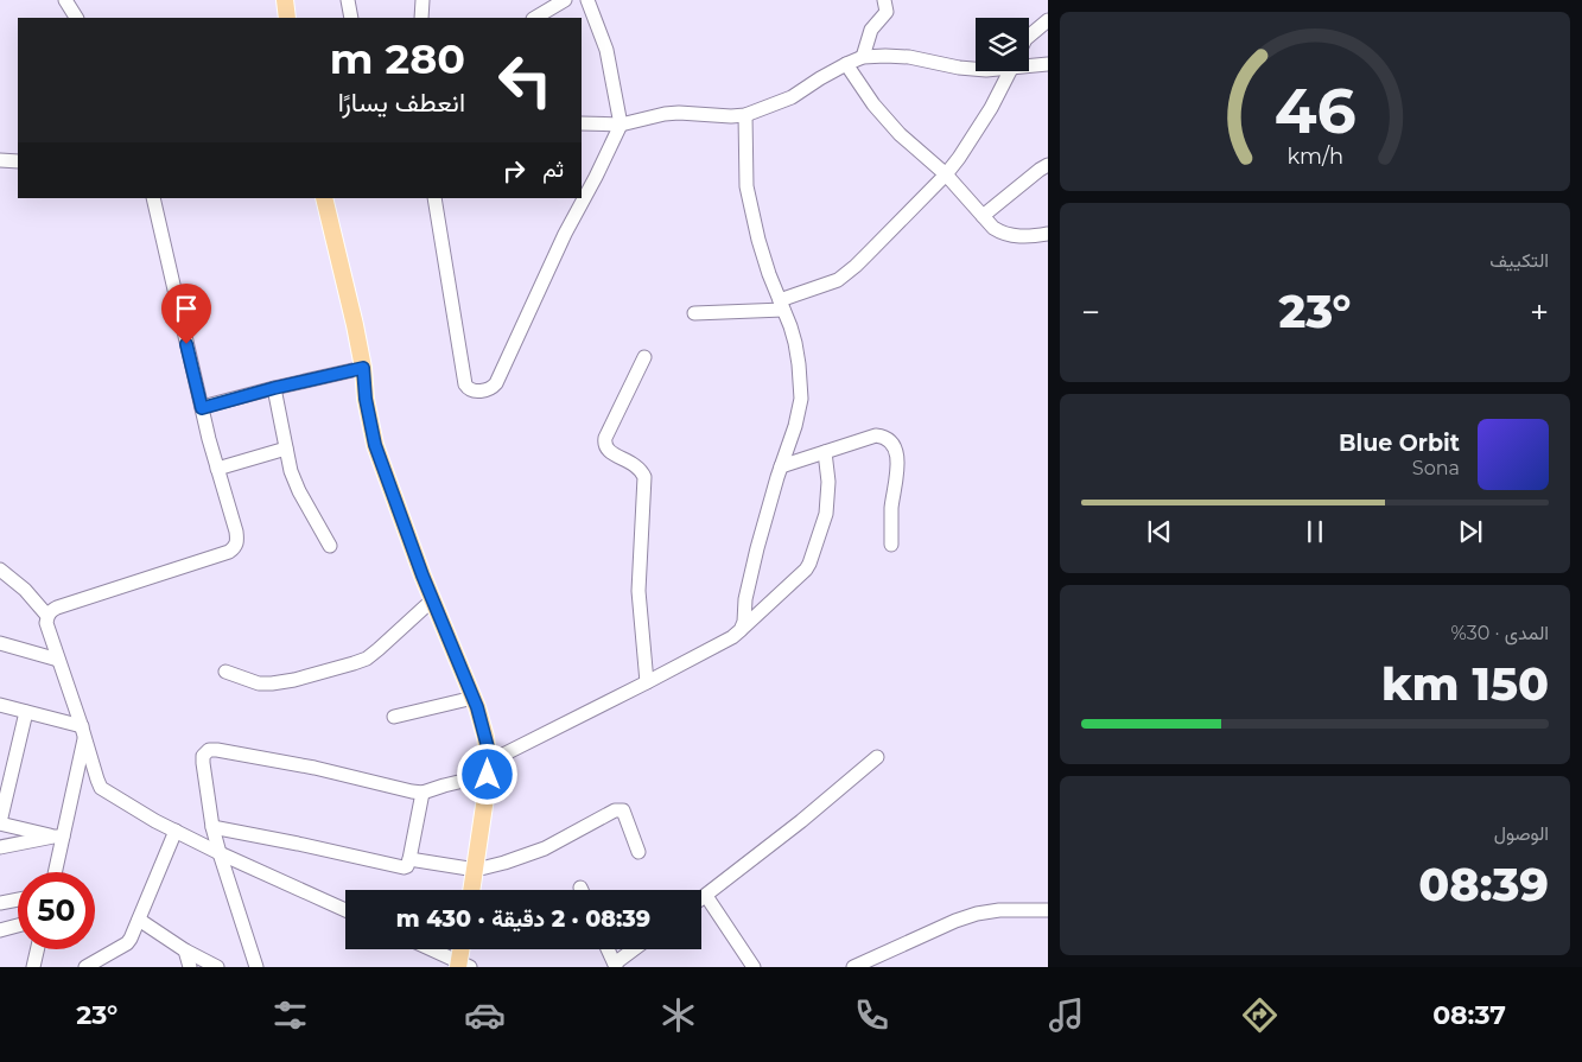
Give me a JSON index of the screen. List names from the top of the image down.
{
  "page": {
    "turn": ["280 m", "انعطف يسارًا"],
    "then": "ثم",
    "tile": [
      "التكييف",
      ["المدى · 30%", "150 km"],
      ["الوصول", "08:39"]
    ],
    "heat": ["−", "23°", "+"],
    "song": ["Blue Orbit", "Sona"],
    "limit": "50",
    "trip": "08:39 · 2 دقيقة · 430 m",
    "tabs": ["08:37", "23°"],
    "gauge": ["46", "km/h"]
  }
}
